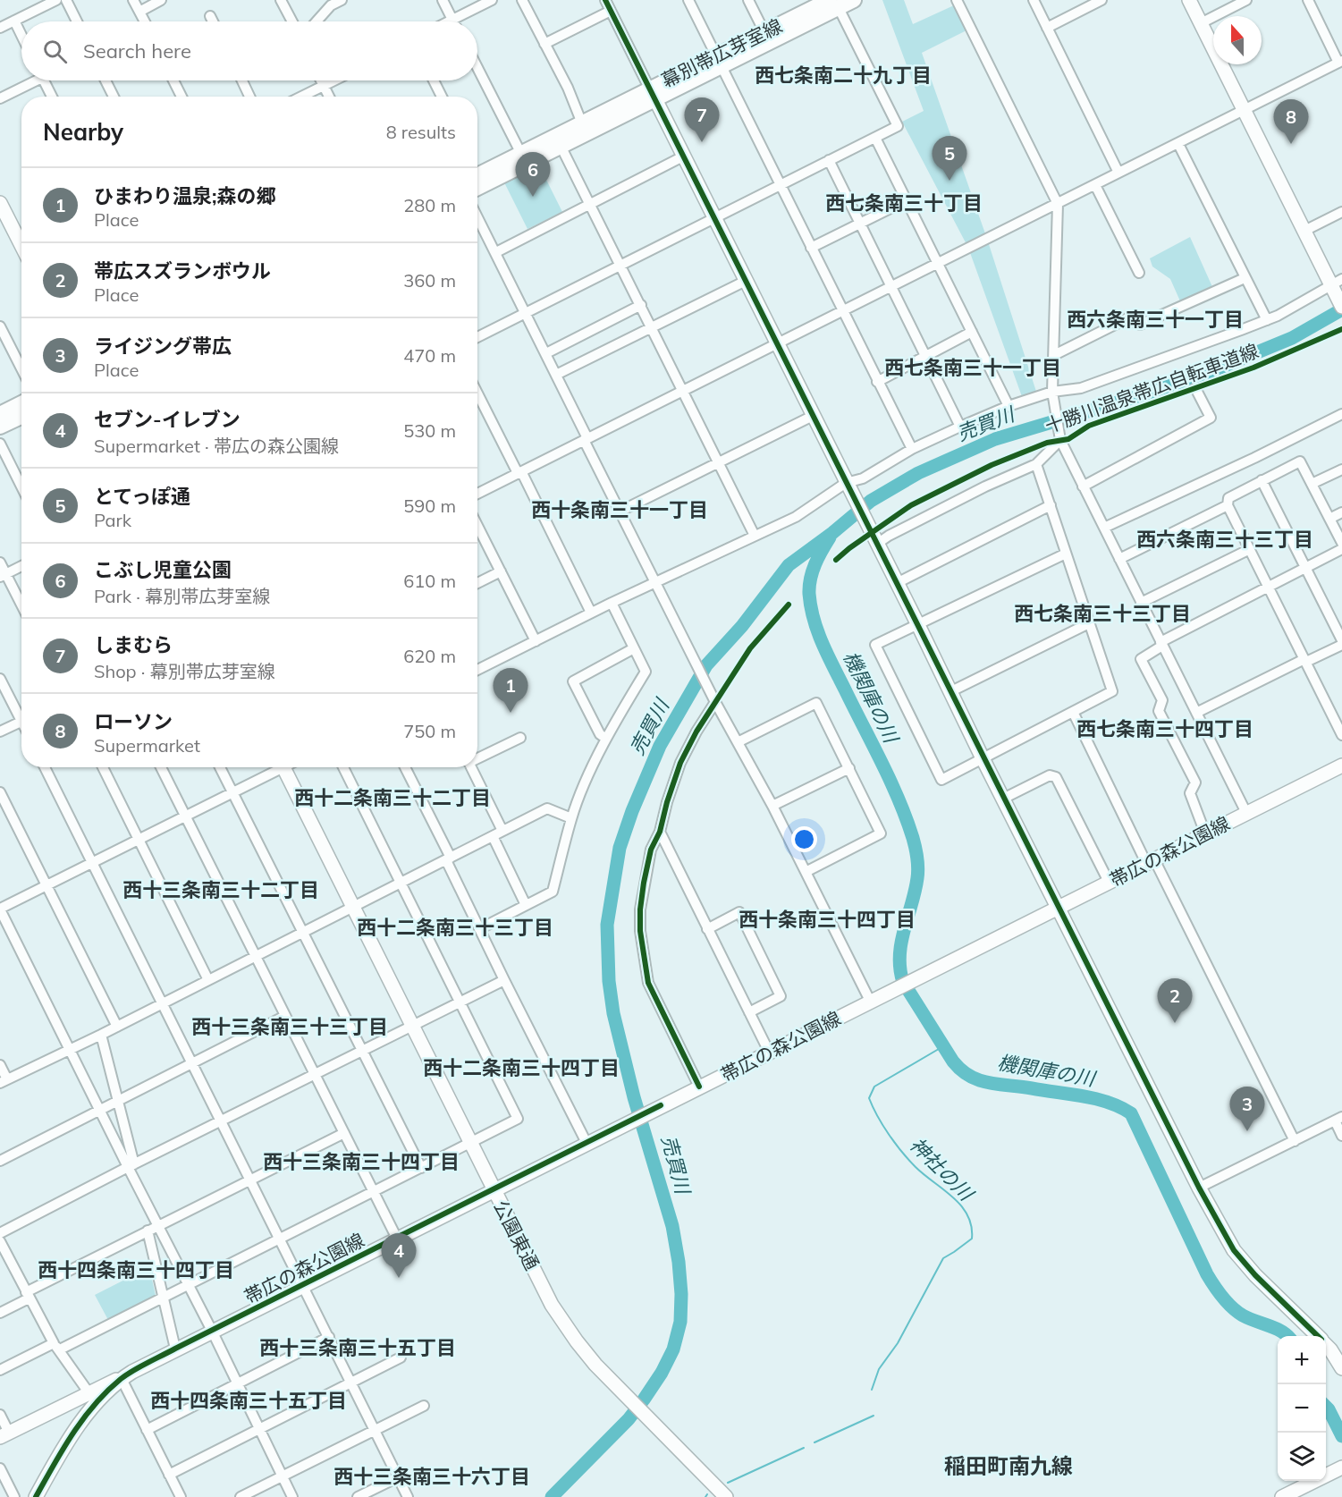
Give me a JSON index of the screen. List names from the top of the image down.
{
  "streets": {
    "main road": ["幕別帯広芽室線"],
    "street": ["帯広の森公園線", "公園東通"],
    "cycle path": ["十勝川温泉帯広自転車道線"]
  },
  "crossings": [
    ["帯広の森公園線", "公園東通"]
  ],
  "districts": [
    "西七条南二十九丁目",
    "西七条南三十丁目",
    "西六条南三十一丁目",
    "西七条南三十一丁目",
    "西十条南三十一丁目",
    "西六条南三十三丁目",
    "西七条南三十三丁目",
    "西七条南三十四丁目",
    "西十二条南三十二丁目",
    "西十三条南三十二丁目",
    "西十条南三十四丁目",
    "西十二条南三十三丁目",
    "西十三条南三十三丁目",
    "西十二条南三十四丁目",
    "西十三条南三十四丁目",
    "西十四条南三十四丁目",
    "西十三条南三十五丁目",
    "西十四条南三十五丁目",
    "稲田町南九線",
    "西十三条南三十六丁目"
  ],
  "water": ["売買川", "機関庫の川", "神社の川"],
  "north": "top",
  "page": {
    "search": "Search here",
    "heading": ["Nearby", "8 results"],
    "pins": [
      "7",
      "8",
      "5",
      "6",
      "1",
      "2",
      "3",
      "4"
    ],
    "list": [
      {
        "mark": "1",
        "name": "ひまわり温泉;森の郷",
        "note": "Place",
        "value": "280 m"
      },
      {
        "mark": "2",
        "name": "帯広スズランボウル",
        "note": "Place",
        "value": "360 m"
      },
      {
        "mark": "3",
        "name": "ライジング帯広",
        "note": "Place",
        "value": "470 m"
      },
      {
        "mark": "4",
        "name": "セブン-イレブン",
        "note": "Supermarket · 帯広の森公園線",
        "value": "530 m"
      },
      {
        "mark": "5",
        "name": "とてっぽ通",
        "note": "Park",
        "value": "590 m"
      },
      {
        "mark": "6",
        "name": "こぶし児童公園",
        "note": "Park · 幕別帯広芽室線",
        "value": "610 m"
      },
      {
        "mark": "7",
        "name": "しまむら",
        "note": "Shop · 幕別帯広芽室線",
        "value": "620 m"
      },
      {
        "mark": "8",
        "name": "ローソン",
        "note": "Supermarket",
        "value": "750 m"
      }
    ],
    "map_buttons": ["+", "−"]
  }
}
